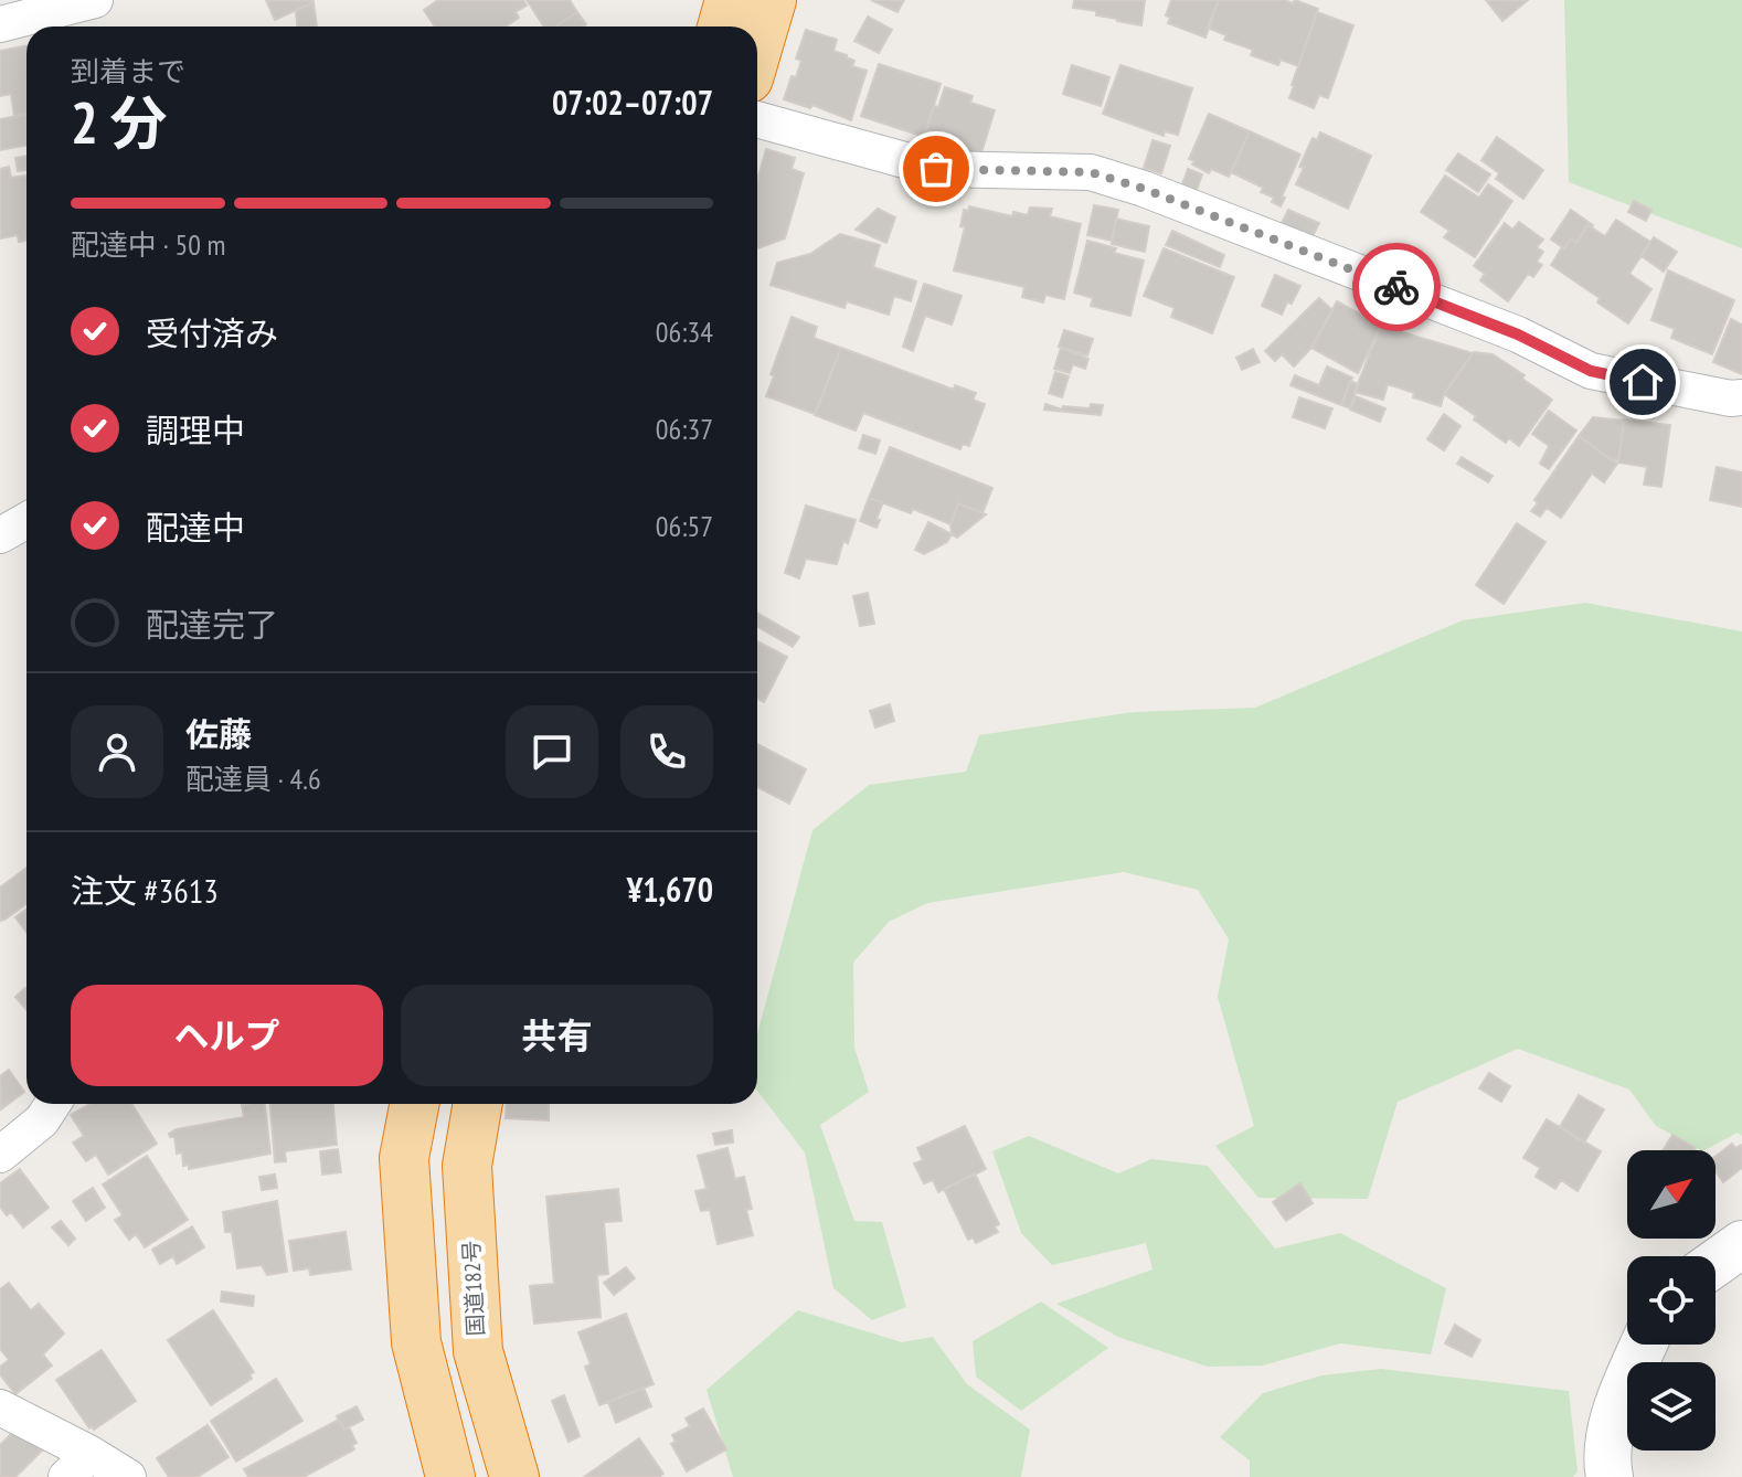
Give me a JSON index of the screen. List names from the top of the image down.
{
  "streets": {
    "highway": ["国道182号"]
  },
  "north": "top right",
  "page": {
    "heading": ["2 分", "到着まで", "07:02–07:07"],
    "panel": [
      "佐藤",
      "配達員 · 4.6",
      "注文 #3613",
      "¥1,670"
    ],
    "bar": "配達中 · 50 m",
    "list": [
      ["受付済み", "06:34"],
      ["調理中", "06:37"],
      ["配達中", "06:57"],
      "配達完了"
    ],
    "buttons": ["ヘルプ", "共有"]
  }
}
